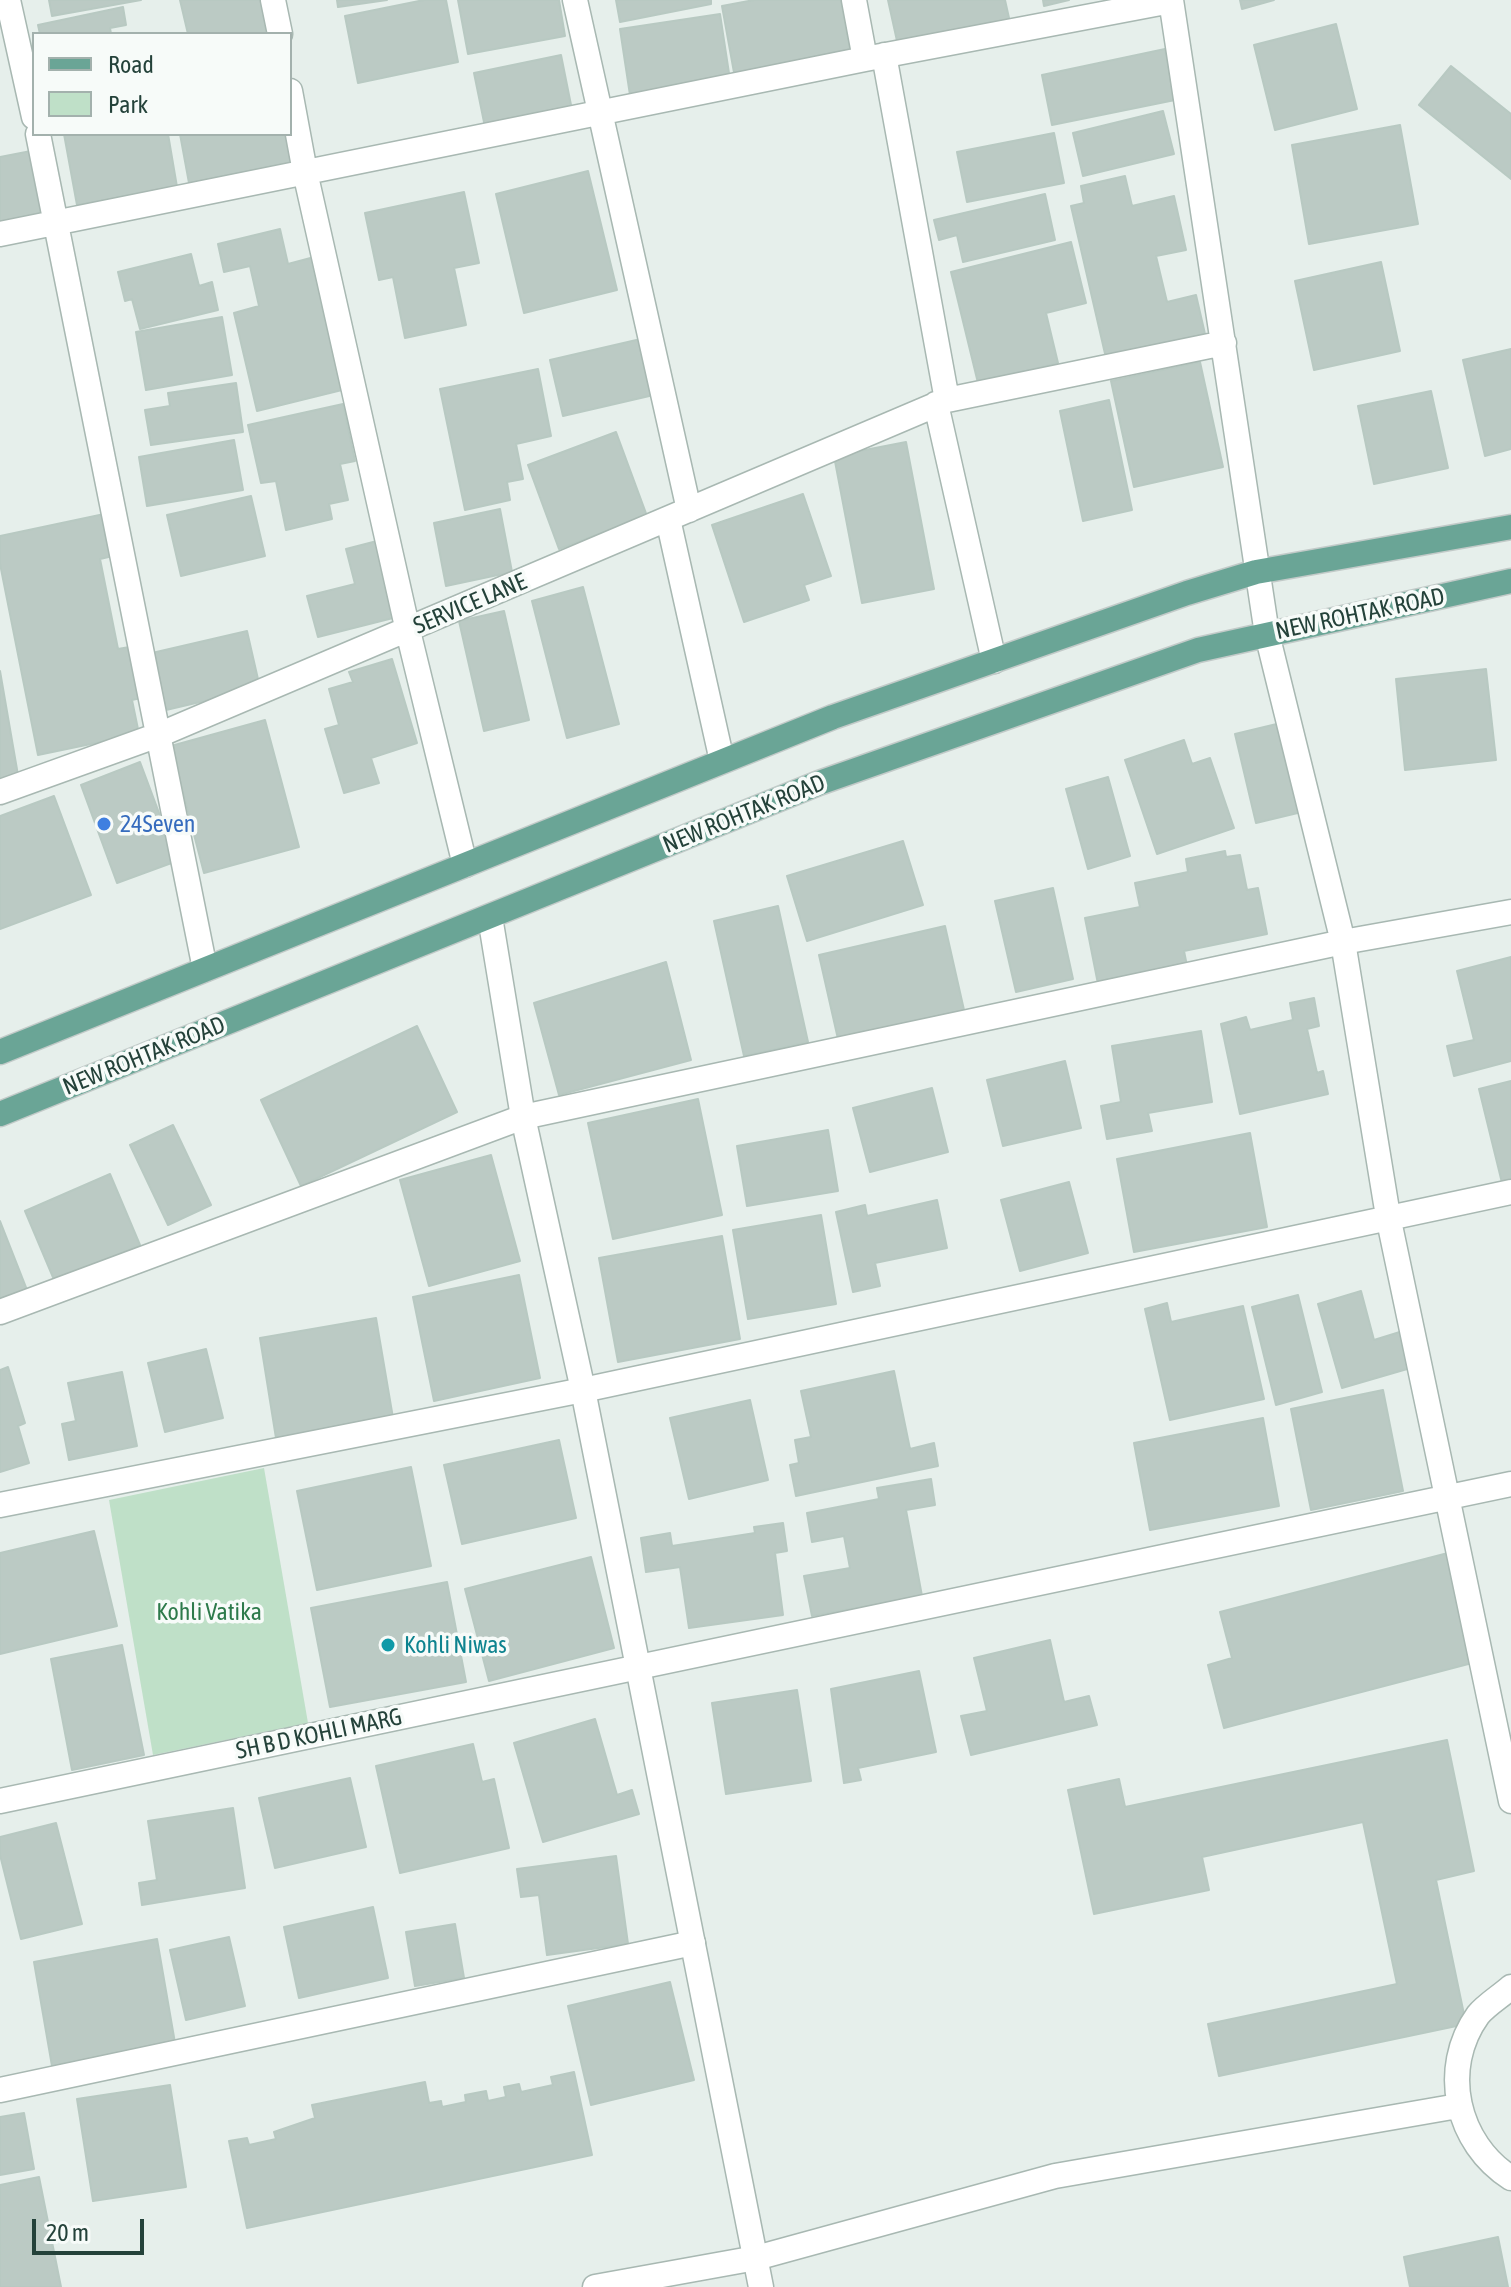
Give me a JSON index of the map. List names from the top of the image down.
{
  "streets": {
    "main road": ["NEW ROHTAK ROAD"],
    "street": ["SERVICE LANE", "SH B D KOHLI MARG"]
  },
  "parks": ["Kohli Vatika"],
  "places": ["24Seven", "Kohli Niwas"],
  "legend": ["Road", "Park"],
  "scale_bar": "20 m"
}
